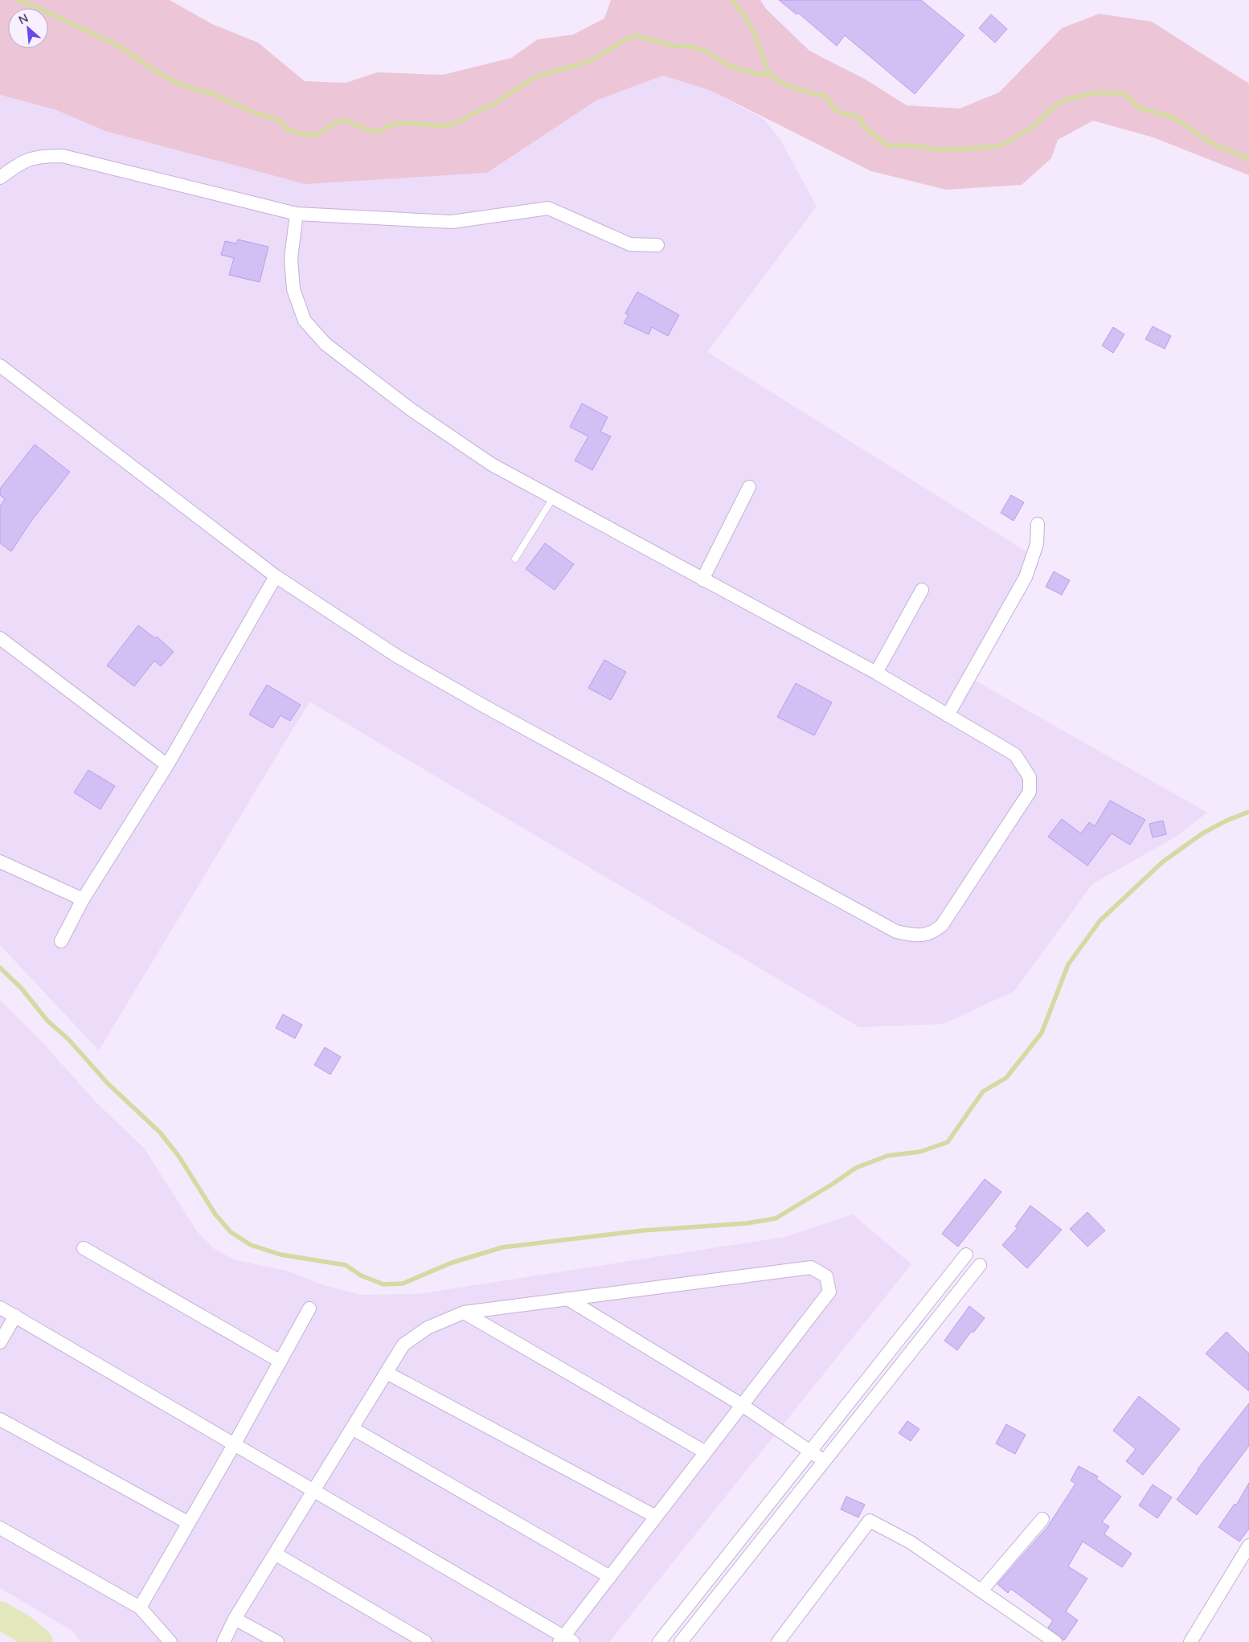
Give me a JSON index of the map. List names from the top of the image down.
{
  "north": "top left"
}
